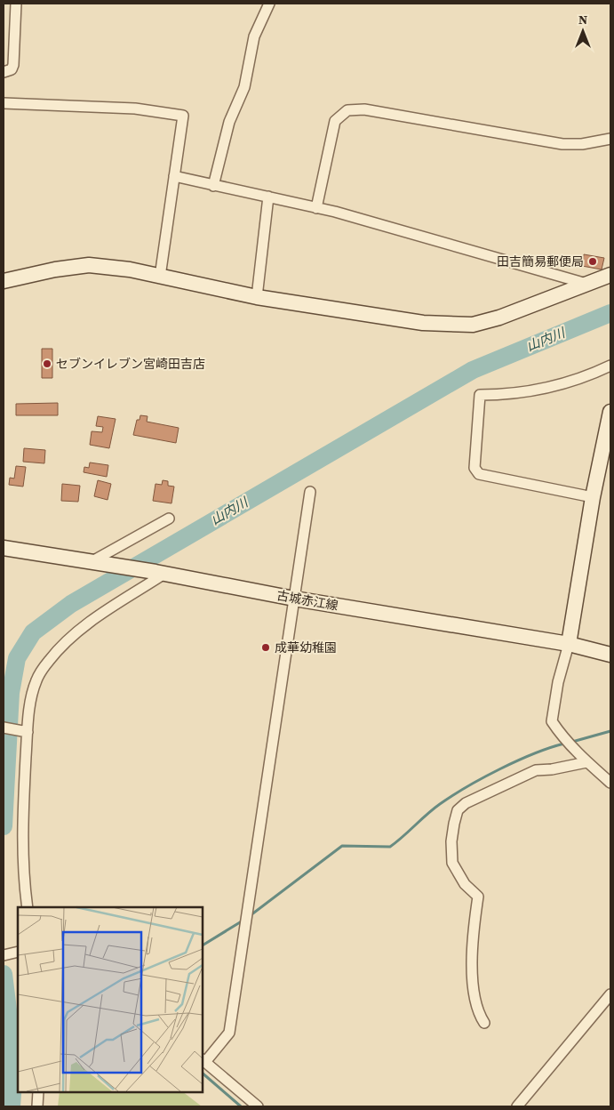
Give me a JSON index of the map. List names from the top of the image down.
{
  "streets": {
    "street": ["古城赤江線"]
  },
  "water": ["山内川"],
  "places": ["田吉簡易郵便局", "セブンイレブン宮崎田吉店", "成華幼稚園"],
  "north": "top"
}
